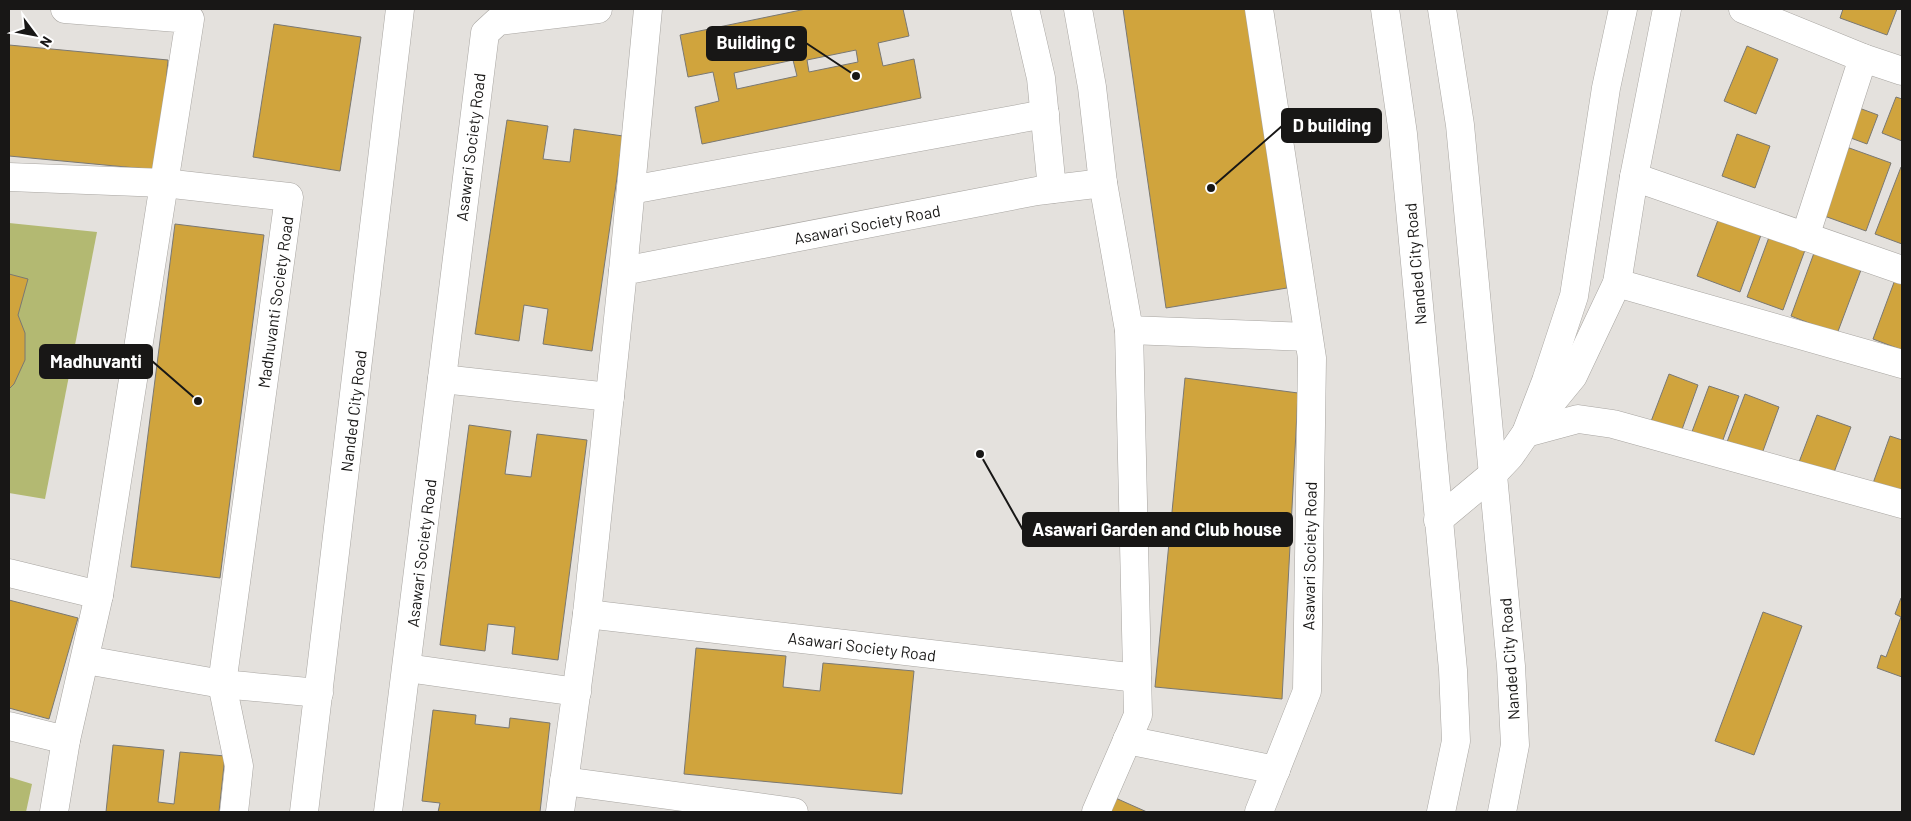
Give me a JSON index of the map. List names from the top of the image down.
{
  "streets": {
    "street": ["Asawari Society Road", "Nanded City Road", "Madhuvanti Society Road"]
  },
  "places": [
    "Building C",
    "D building",
    "Madhuvanti",
    "Asawari Garden and Club house"
  ],
  "north": "bottom right"
}
